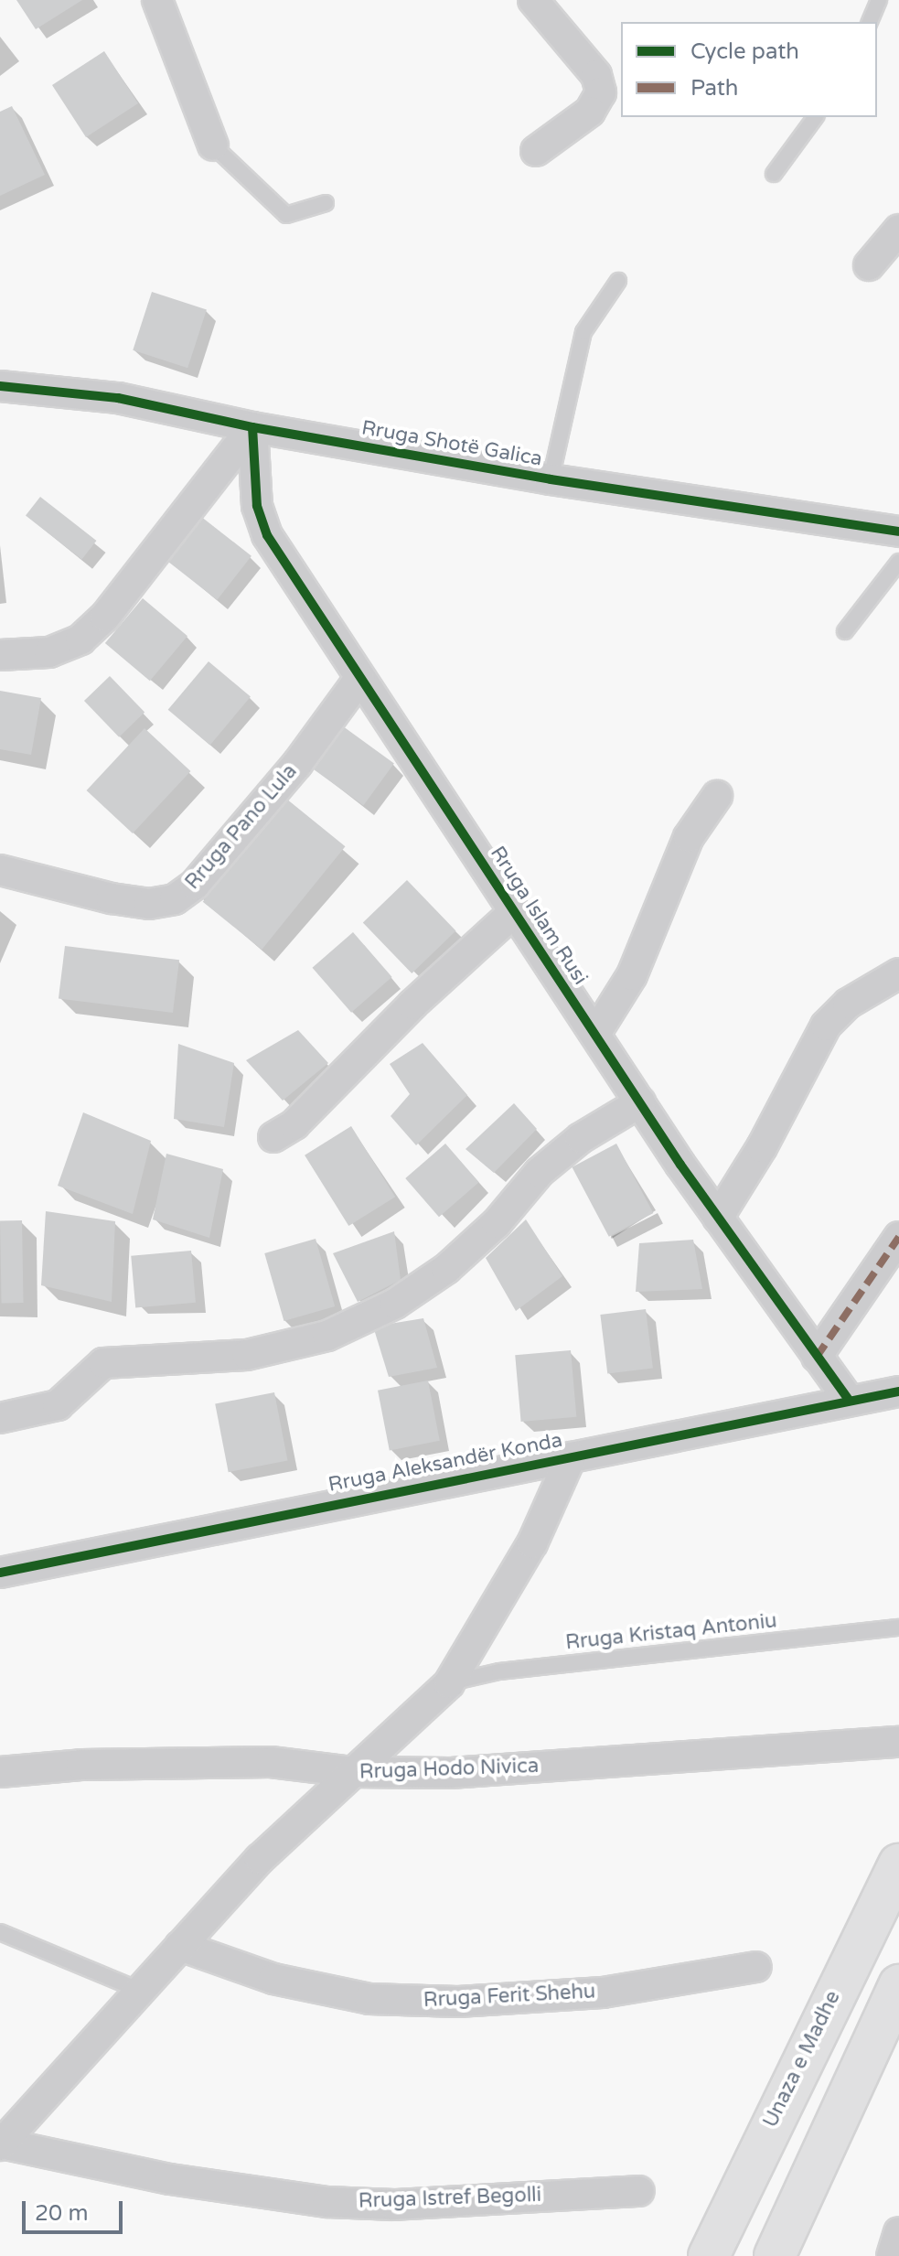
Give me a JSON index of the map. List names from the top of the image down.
{
  "streets": {
    "highway": ["Unaza e Madhe"],
    "street": [
      "Rruga Shotë Galica",
      "Rruga Pano Lula",
      "Rruga Islam Rusi",
      "Rruga Aleksandër Konda",
      "Rruga Hodo Nivica",
      "Rruga Ferit Shehu",
      "Rruga Istref Begolli"
    ],
    "lane": ["Rruga Kristaq Antoniu"]
  },
  "crossings": [
    ["Rruga Shotë Galica", "Rruga Islam Rusi"],
    ["Rruga Pano Lula", "Rruga Islam Rusi"],
    ["Rruga Islam Rusi", "Rruga Aleksandër Konda"]
  ],
  "legend": ["Cycle path", "Path"],
  "scale_bar": "20 m"
}
